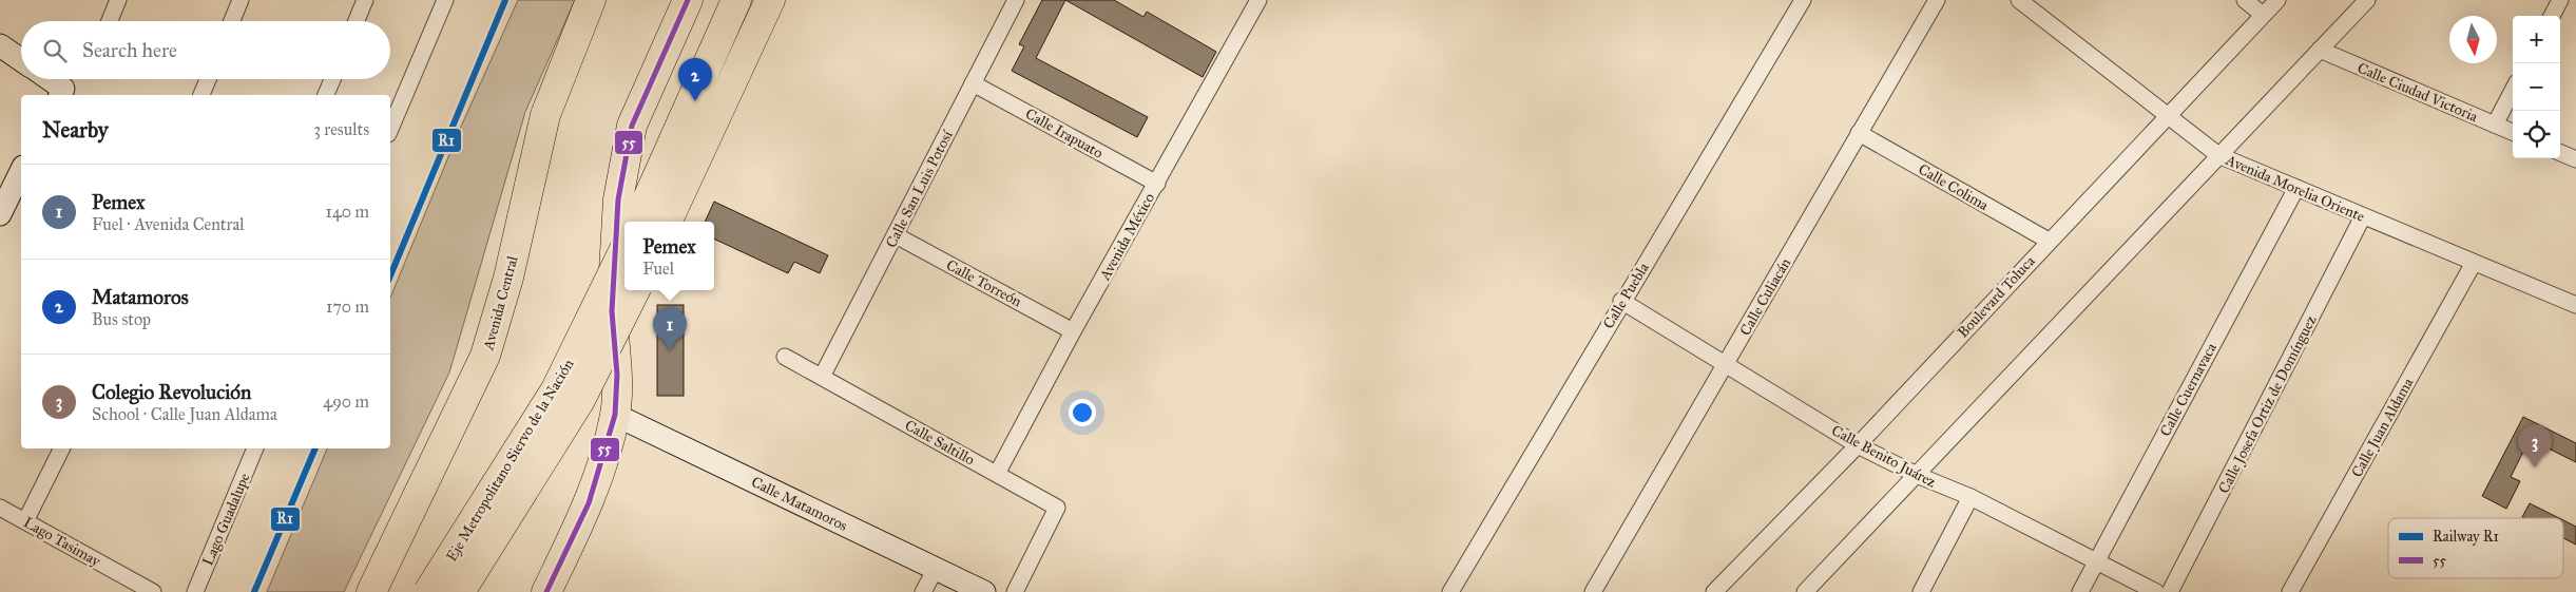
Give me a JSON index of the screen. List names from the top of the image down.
{
  "streets": {
    "highway": ["Avenida Central", "Eje Metropolitano Siervo de la Nación"],
    "street": [
      "Calle Ciudad Victoria",
      "Calle Irapuato",
      "Calle Colima",
      "Avenida Morelia Oriente",
      "Calle San Luis Potosí",
      "Avenida México",
      "Calle Torreón",
      "Calle Puebla",
      "Calle Culiacán",
      "Boulevard Toluca",
      "Calle Cuernavaca",
      "Calle Josefa Ortiz de Domínguez",
      "Calle Juan Aldama",
      "Calle Saltillo",
      "Calle Benito Juárez",
      "Calle Matamoros",
      "Lago Guadalupe",
      "Lago Tasimay"
    ]
  },
  "crossings": [
    ["Calle Irapuato", "Calle San Luis Potosí"],
    ["Calle Irapuato", "Avenida México"],
    ["Calle Colima", "Calle Culiacán"],
    ["Calle Colima", "Boulevard Toluca"],
    ["Avenida Morelia Oriente", "Boulevard Toluca"],
    ["Avenida Morelia Oriente", "Calle Cuernavaca"],
    ["Avenida Morelia Oriente", "Calle Josefa Ortiz de Domínguez"],
    ["Avenida Morelia Oriente", "Calle Juan Aldama"],
    ["Calle San Luis Potosí", "Calle Torreón"],
    ["Calle San Luis Potosí", "Calle Saltillo"],
    ["Avenida México", "Calle Torreón"],
    ["Avenida México", "Calle Saltillo"],
    ["Calle Puebla", "Calle Benito Juárez"],
    ["Calle Culiacán", "Calle Benito Juárez"],
    ["Boulevard Toluca", "Calle Benito Juárez"],
    ["Calle Cuernavaca", "Calle Benito Juárez"]
  ],
  "lines": ["rail line R1", "transit line 55"],
  "legend": ["Railway R1", "55"],
  "north": "bottom",
  "page": {
    "map_buttons": ["+", "−"],
    "search": "Search here",
    "pins": ["2", "1", "3"],
    "heading": ["Nearby", "3 results"],
    "list": [
      {
        "mark": "1",
        "name": "Pemex",
        "note": "Fuel · Avenida Central",
        "value": "140 m"
      },
      {
        "mark": "2",
        "name": "Matamoros",
        "note": "Bus stop",
        "value": "170 m"
      },
      {
        "mark": "3",
        "name": "Colegio Revolución",
        "note": "School · Calle Juan Aldama",
        "value": "490 m"
      }
    ],
    "popup": ["Pemex", "Fuel"]
  }
}
